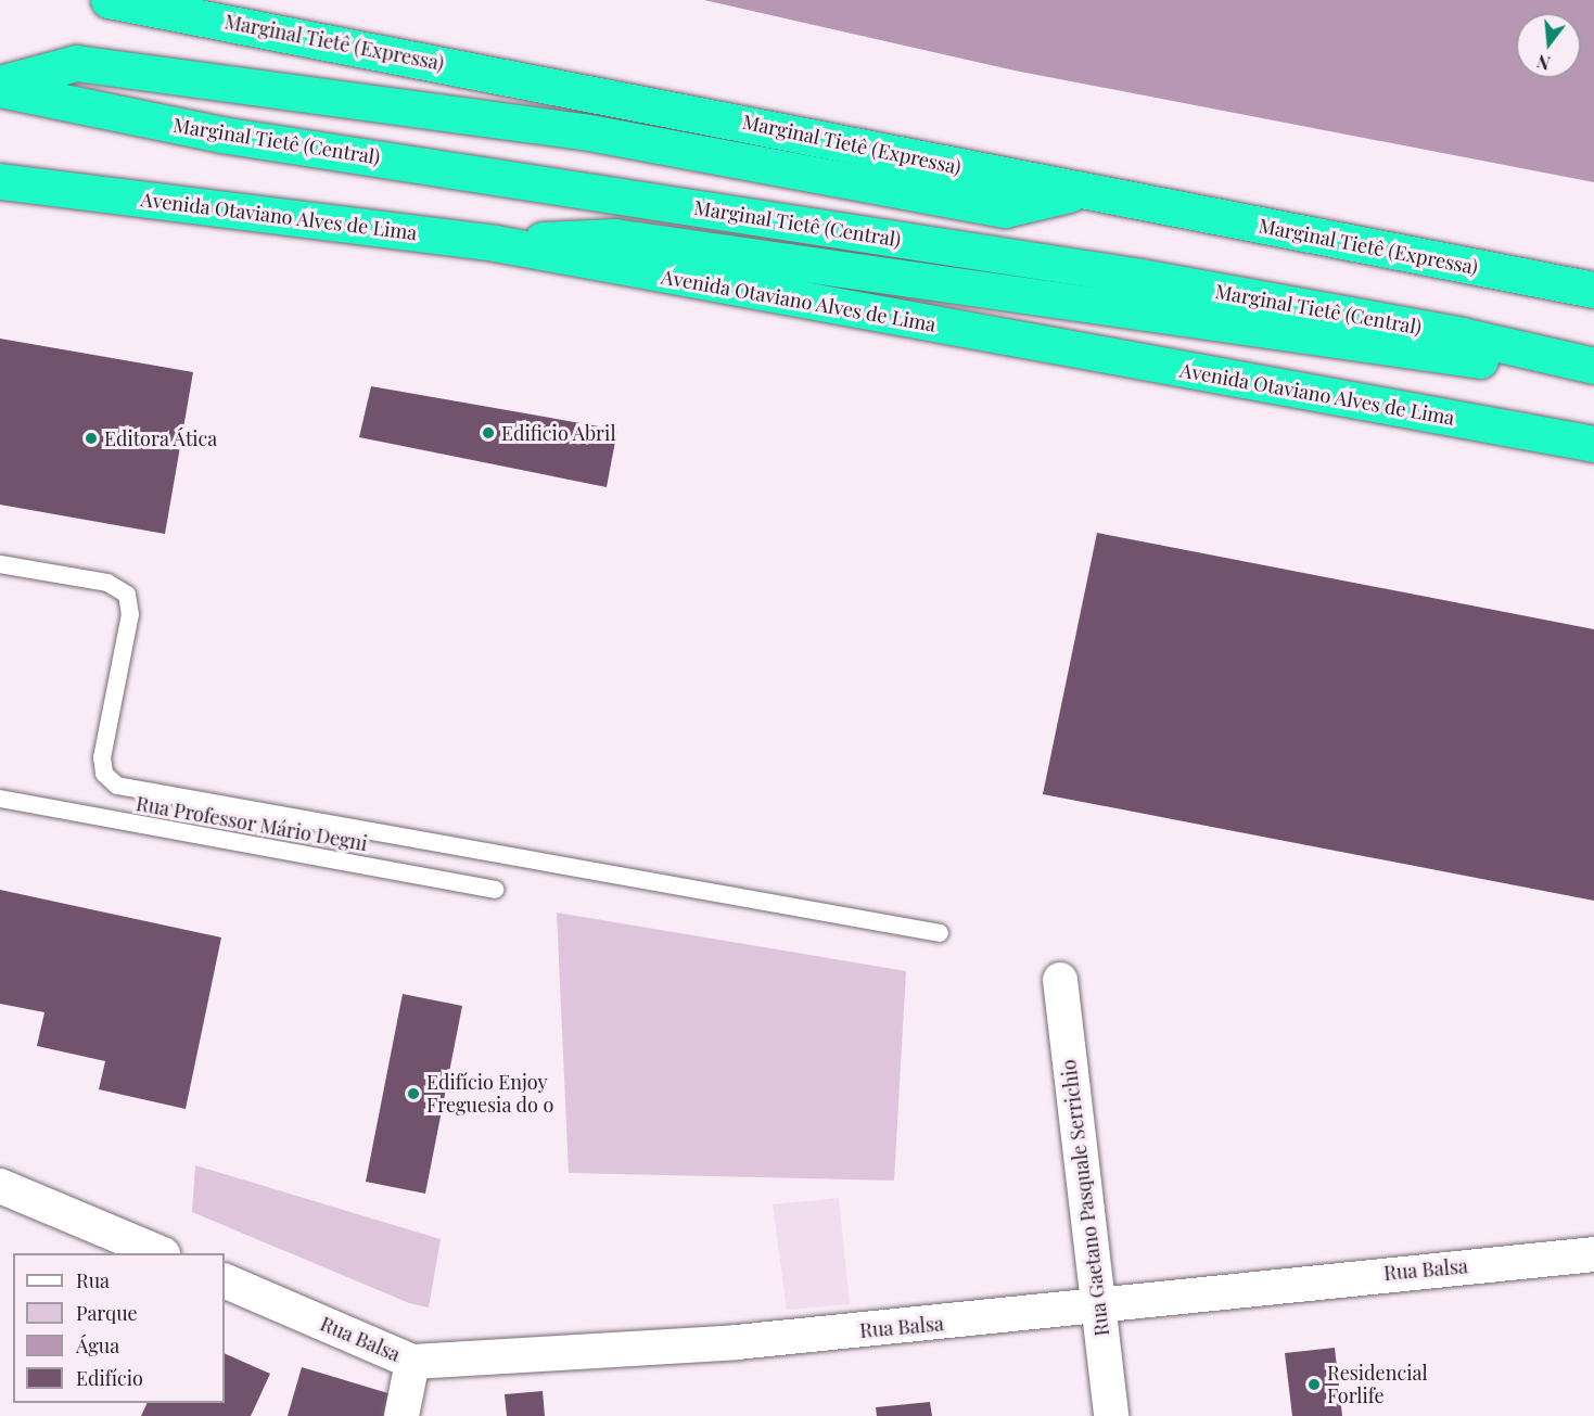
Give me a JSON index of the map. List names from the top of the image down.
{
  "streets": {
    "highway": ["Marginal Tietê (Expressa)", "Marginal Tietê (Central)", "Avenida Otaviano Alves de Lima"],
    "street": ["Rua Gaetano Pasquale Serrichio", "Rua Balsa"],
    "lane": ["Rua Professor Mário Degni"]
  },
  "crossings": [
    ["Rua Gaetano Pasquale Serrichio", "Rua Balsa"]
  ],
  "places": [
    "Edificio Abril",
    "Editora Ática",
    "Edifício Enjoy Freguesia do o",
    "Residencial Forlife"
  ],
  "legend": [
    "Rua",
    "Parque",
    "Água",
    "Edifício"
  ],
  "north": "bottom"
}
